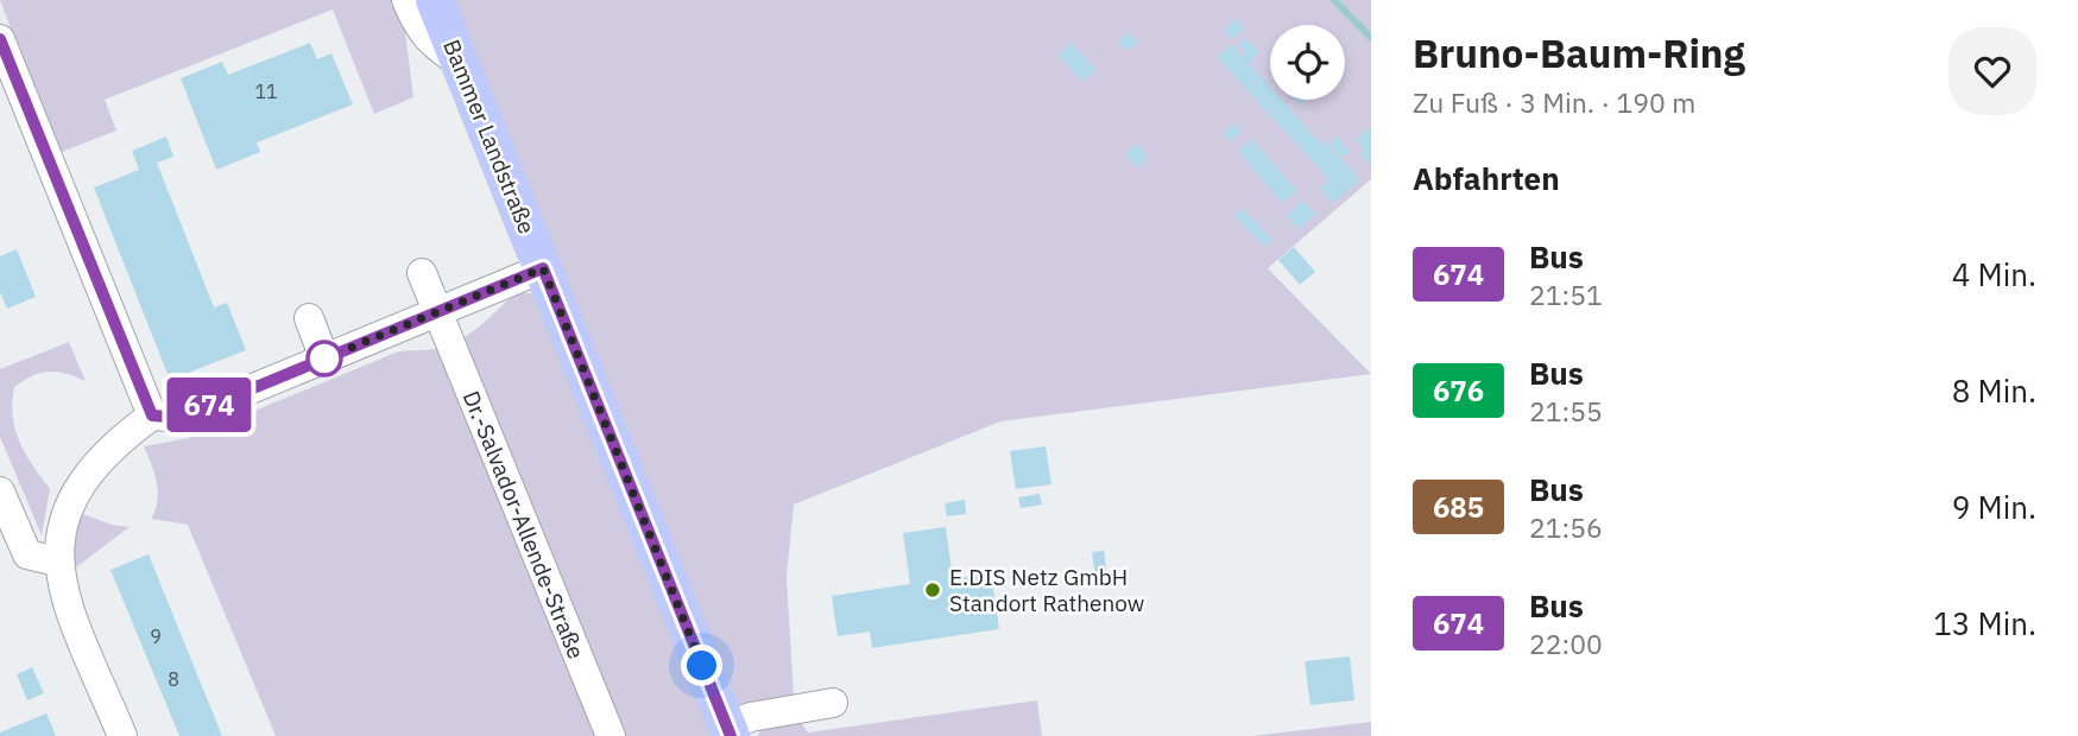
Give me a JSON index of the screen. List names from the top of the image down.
{
  "streets": {
    "main road": ["Bammer Landstraße"],
    "street": ["Dr.-Salvador-Allende-Straße"]
  },
  "places": ["E.DIS Netz GmbH Standort Rathenow"],
  "lines": ["bus line 674"],
  "house_numbers": ["11", "9", "8"],
  "page": {
    "on_map": "674",
    "heading": [
      ["Bruno-Baum-Ring", "Zu Fuß · 3 Min. · 190 m"],
      "Abfahrten"
    ],
    "list": [
      {
        "mark": "674",
        "name": "Bus",
        "note": "21:51",
        "value": "4 Min."
      },
      {
        "mark": "676",
        "name": "Bus",
        "note": "21:55",
        "value": "8 Min."
      },
      {
        "mark": "685",
        "name": "Bus",
        "note": "21:56",
        "value": "9 Min."
      },
      {
        "mark": "674",
        "name": "Bus",
        "note": "22:00",
        "value": "13 Min."
      }
    ]
  }
}
